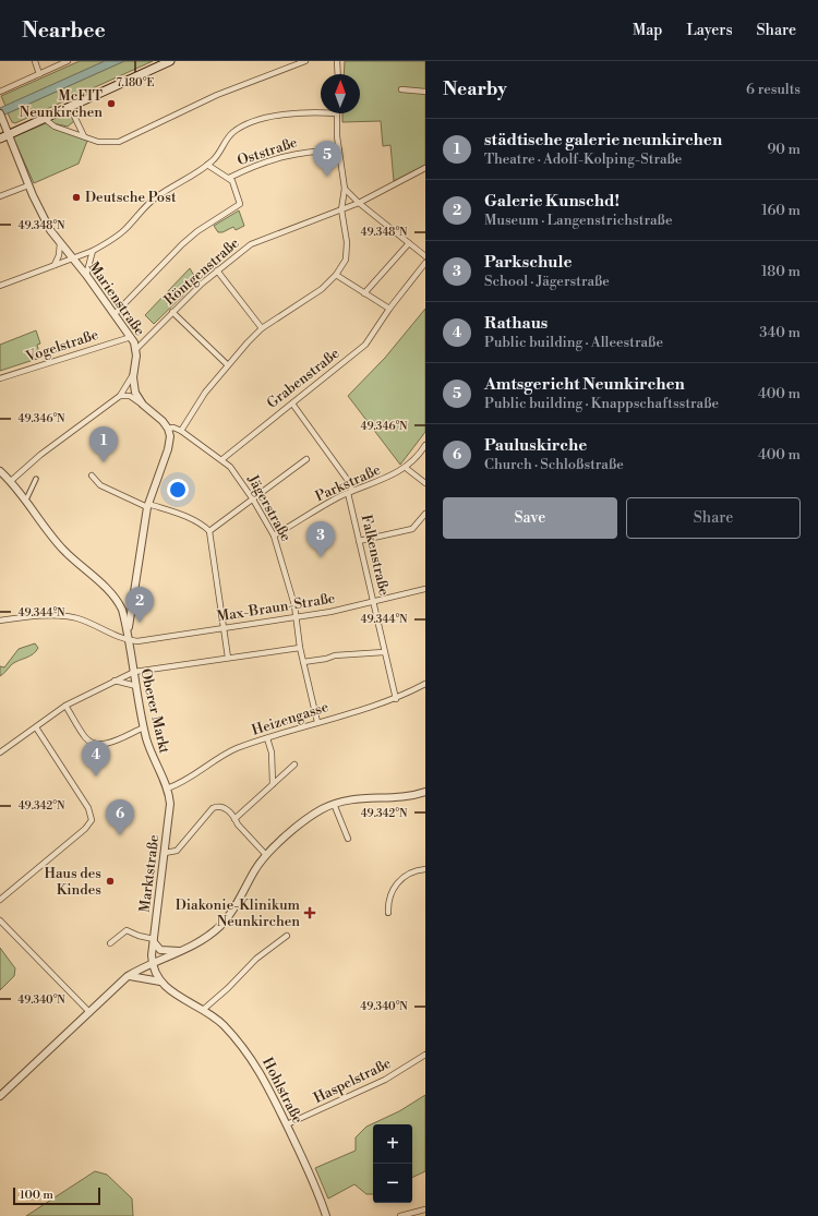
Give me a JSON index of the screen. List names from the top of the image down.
{
  "streets": {
    "street": [
      "Oststraße",
      "Röntgenstraße",
      "Marienstraße",
      "Vogelstraße",
      "Grabenstraße",
      "Parkstraße",
      "Jägerstraße",
      "Falkenstraße",
      "Max-Braun-Straße",
      "Oberer Markt",
      "Heizengasse",
      "Marktstraße",
      "Haspelstraße",
      "Hohlstraße"
    ]
  },
  "crossings": [
    ["Röntgenstraße", "Marienstraße"],
    ["Marienstraße", "Vogelstraße"],
    ["Grabenstraße", "Jägerstraße"],
    ["Grabenstraße", "Falkenstraße"],
    ["Parkstraße", "Jägerstraße"],
    ["Parkstraße", "Falkenstraße"],
    ["Jägerstraße", "Max-Braun-Straße"],
    ["Jägerstraße", "Heizengasse"],
    ["Falkenstraße", "Max-Braun-Straße"],
    ["Falkenstraße", "Heizengasse"],
    ["Max-Braun-Straße", "Oberer Markt"],
    ["Oberer Markt", "Heizengasse"],
    ["Oberer Markt", "Marktstraße"],
    ["Heizengasse", "Marktstraße"],
    ["Marktstraße", "Hohlstraße"],
    ["Haspelstraße", "Hohlstraße"]
  ],
  "places": {
    "other": ["McFIT Neunkirchen", "Deutsche Post", "Haus des Kindes"],
    "health": ["Diakonie-Klinikum Neunkirchen"]
  },
  "scale_bar": "100 m",
  "north": "top",
  "page": {
    "header": "Nearbee",
    "nav": ["Map", "Layers", "Share"],
    "heading": ["Nearby", "6 results"],
    "list": [
      {
        "mark": "1",
        "name": "städtische galerie neunkirchen",
        "note": "Theatre · Adolf-Kolping-Straße",
        "value": "90 m"
      },
      {
        "mark": "2",
        "name": "Galerie Kunschd!",
        "note": "Museum · Langenstrichstraße",
        "value": "160 m"
      },
      {
        "mark": "3",
        "name": "Parkschule",
        "note": "School · Jägerstraße",
        "value": "180 m"
      },
      {
        "mark": "4",
        "name": "Rathaus",
        "note": "Public building · Alleestraße",
        "value": "340 m"
      },
      {
        "mark": "5",
        "name": "Amtsgericht Neunkirchen",
        "note": "Public building · Knappschaftsstraße",
        "value": "400 m"
      },
      {
        "mark": "6",
        "name": "Pauluskirche",
        "note": "Church · Schloßstraße",
        "value": "400 m"
      }
    ],
    "pins": [
      "5",
      "1",
      "3",
      "2",
      "4",
      "6"
    ],
    "buttons": ["Save", "Share"],
    "map_buttons": ["+", "−"],
    "scale": "100 m"
  },
  "coordinates": [
    "7.180°E",
    "49.348°N",
    "49.346°N",
    "49.344°N",
    "49.342°N",
    "49.340°N"
  ]
}
